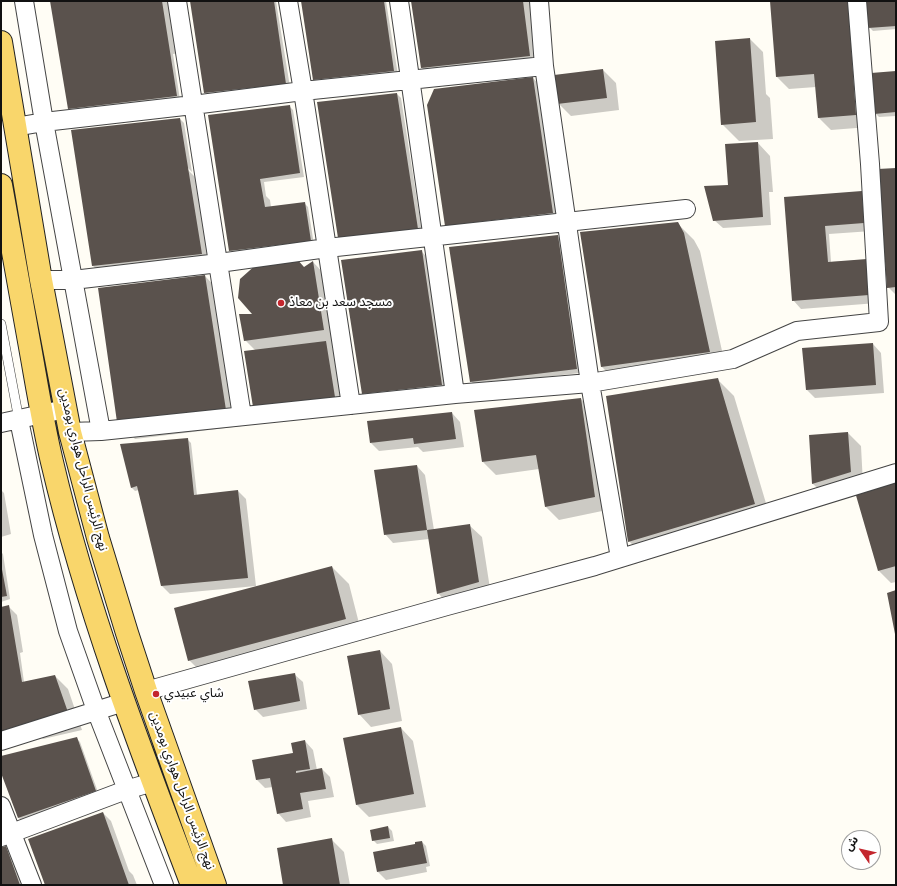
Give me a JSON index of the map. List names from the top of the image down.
{
  "streets": {
    "main road": ["نهج الرئيس الراحل هواري بومدين"]
  },
  "places": ["مسجد سعد بن معاذ", "شاي عبيدي"],
  "north": "top left"
}
